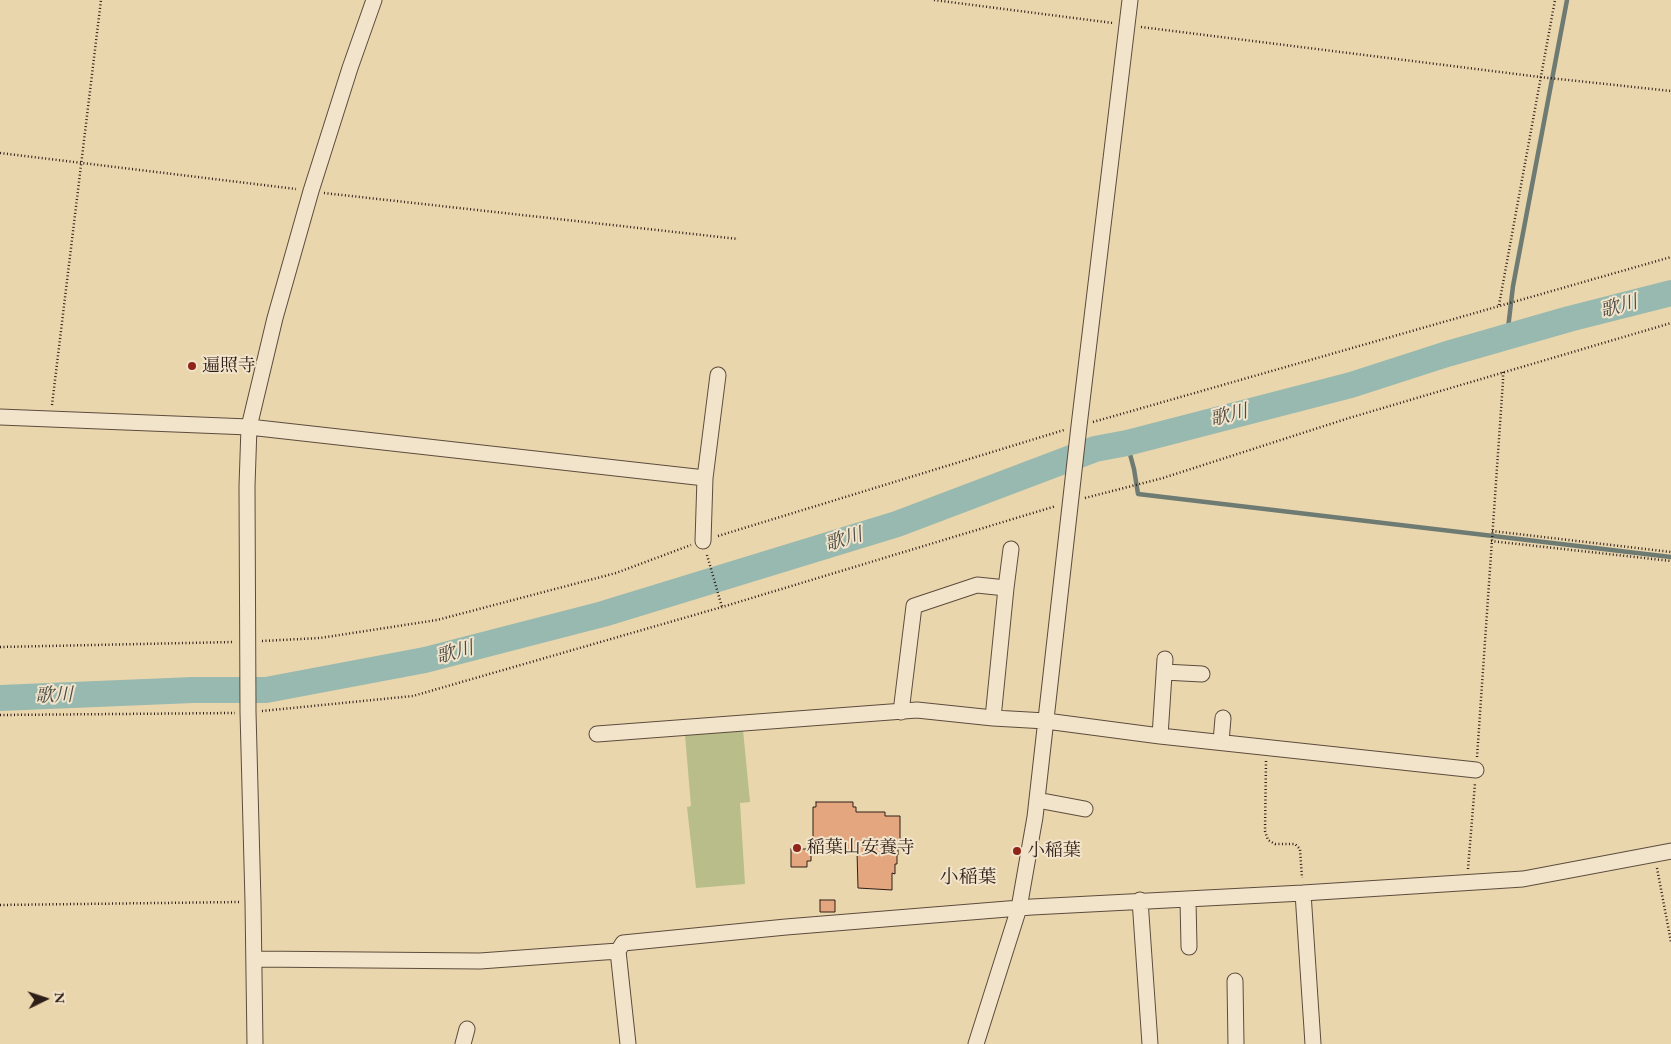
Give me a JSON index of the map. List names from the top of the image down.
{
  "districts": ["小稲葉"],
  "water": ["歌川"],
  "places": ["遍照寺", "稲葉山安養寺", "小稲葉"],
  "north": "right"
}
